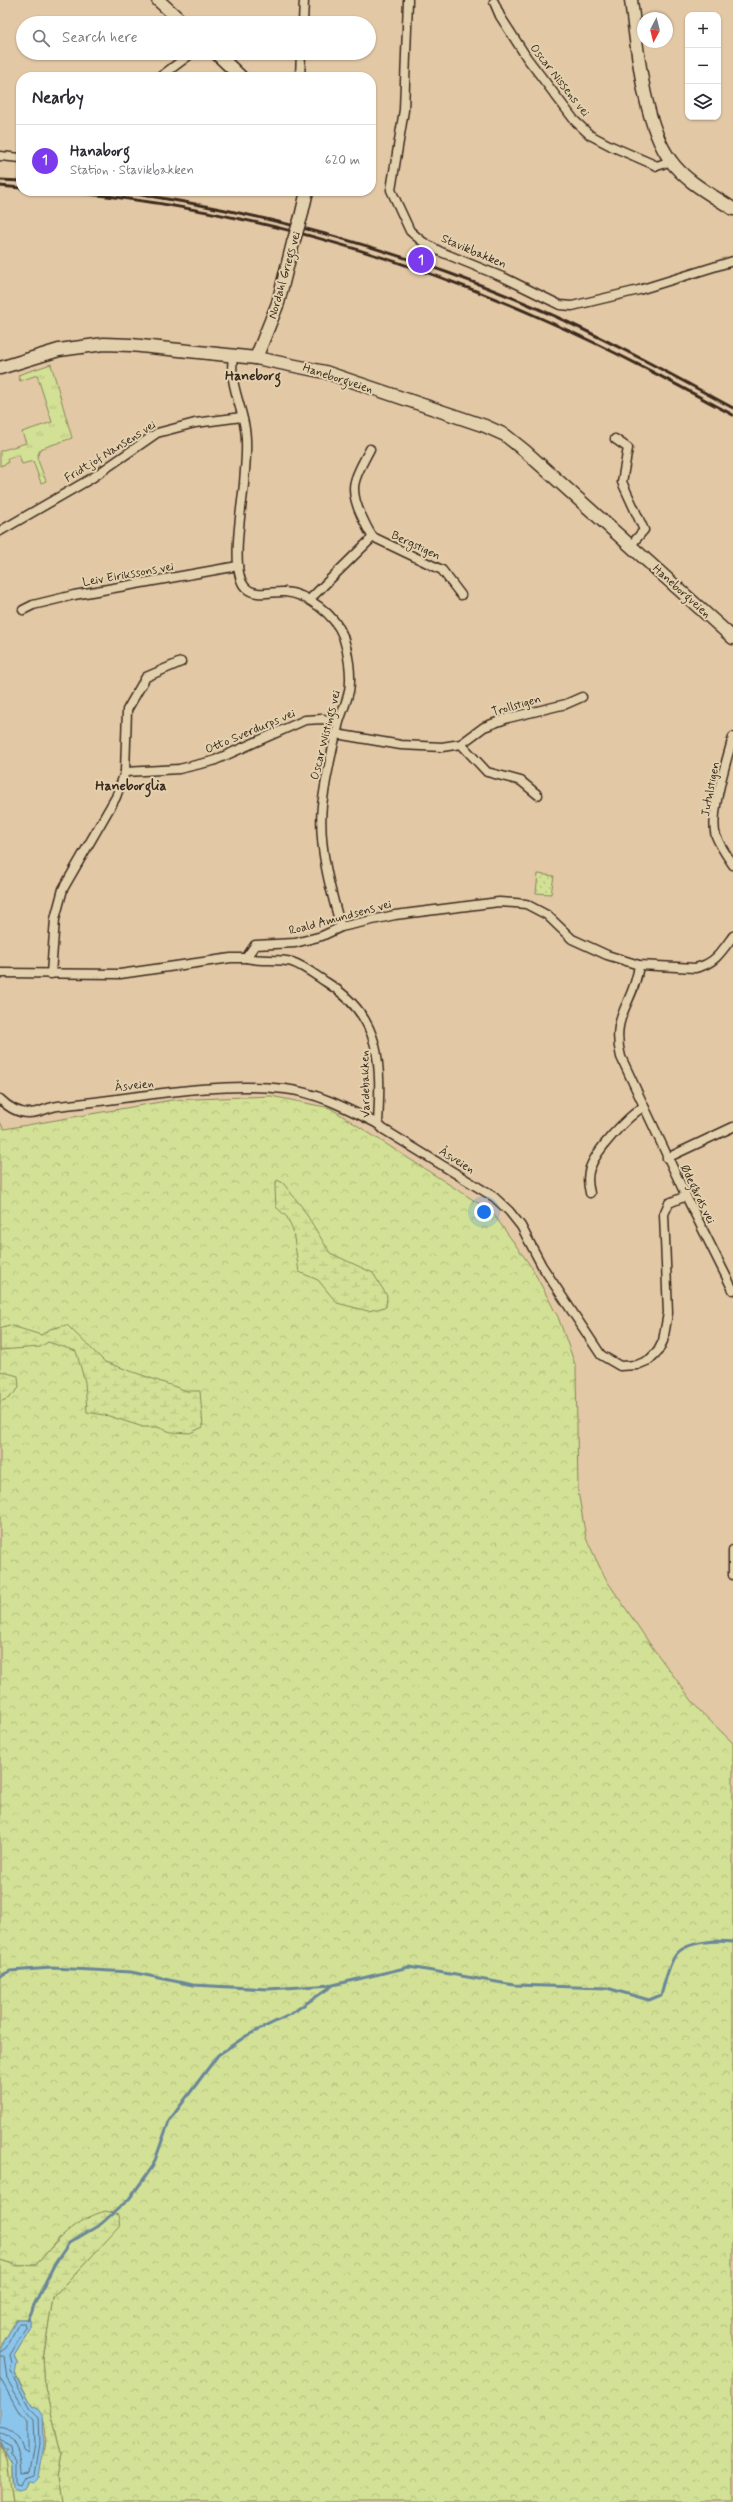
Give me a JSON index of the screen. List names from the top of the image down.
{
  "streets": {
    "street": [
      "Oscar Nissens vei",
      "Stavikbakken",
      "Nordahl Griegs vei",
      "Haneborgveien",
      "Fridtjof Nansens vei",
      "Bergstigen",
      "Leiv Eirikssons vei",
      "Trollstigen",
      "Otto Sverdurps vei",
      "Oscar Wistings vei",
      "Jutulstigen",
      "Roald Amundsens vei",
      "Vardebakken",
      "Åsveien",
      "Ødegårds vei"
    ]
  },
  "crossings": [
    ["Nordahl Griegs vei", "Haneborgveien"],
    ["Haneborgveien", "Oscar Wistings vei"],
    ["Fridtjof Nansens vei", "Oscar Wistings vei"],
    ["Bergstigen", "Oscar Wistings vei"],
    ["Leiv Eirikssons vei", "Oscar Wistings vei"],
    ["Otto Sverdurps vei", "Oscar Wistings vei"],
    ["Oscar Wistings vei", "Roald Amundsens vei"],
    ["Roald Amundsens vei", "Vardebakken"],
    ["Roald Amundsens vei", "Ødegårds vei"],
    ["Vardebakken", "Åsveien"],
    ["Åsveien", "Ødegårds vei"]
  ],
  "districts": ["Haneborg", "Haneborglia"],
  "north": "bottom",
  "page": {
    "map_buttons": ["+", "−"],
    "search": "Search here",
    "heading": "Nearby",
    "list": [
      {
        "mark": "1",
        "name": "Hanaborg",
        "note": "Station · Stavikbakken",
        "value": "620 m"
      }
    ],
    "pins": "1"
  }
}
